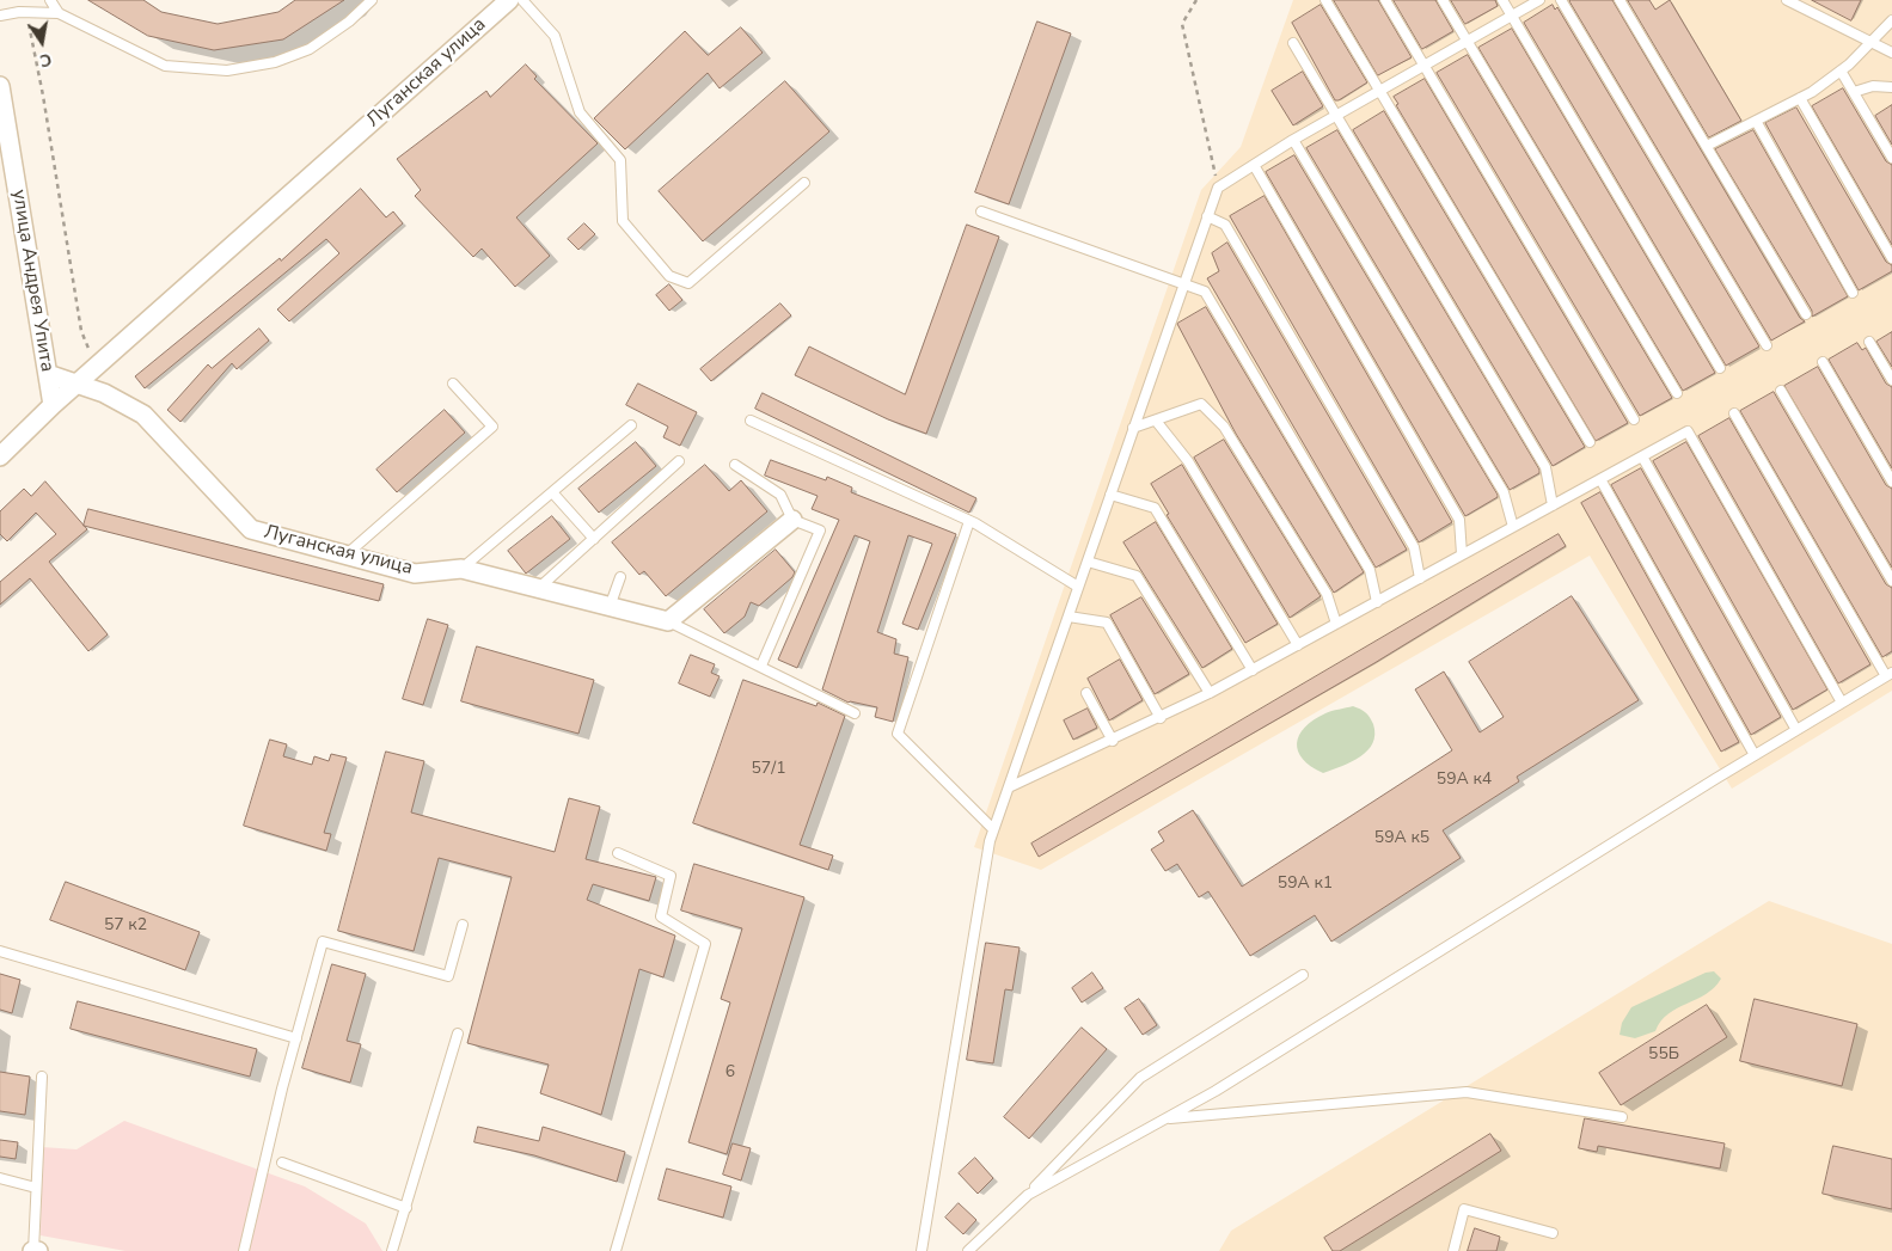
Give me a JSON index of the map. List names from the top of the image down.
{
  "streets": {
    "street": ["Луганская улица", "улица Андрея Упита"]
  },
  "crossings": [
    ["Луганская улица", "улица Андрея Упита"]
  ],
  "house_numbers": [
    "57/1",
    "59А к4",
    "59А к5",
    "59А к1",
    "57 к2",
    "55Б",
    "6"
  ],
  "north": "bottom"
}
